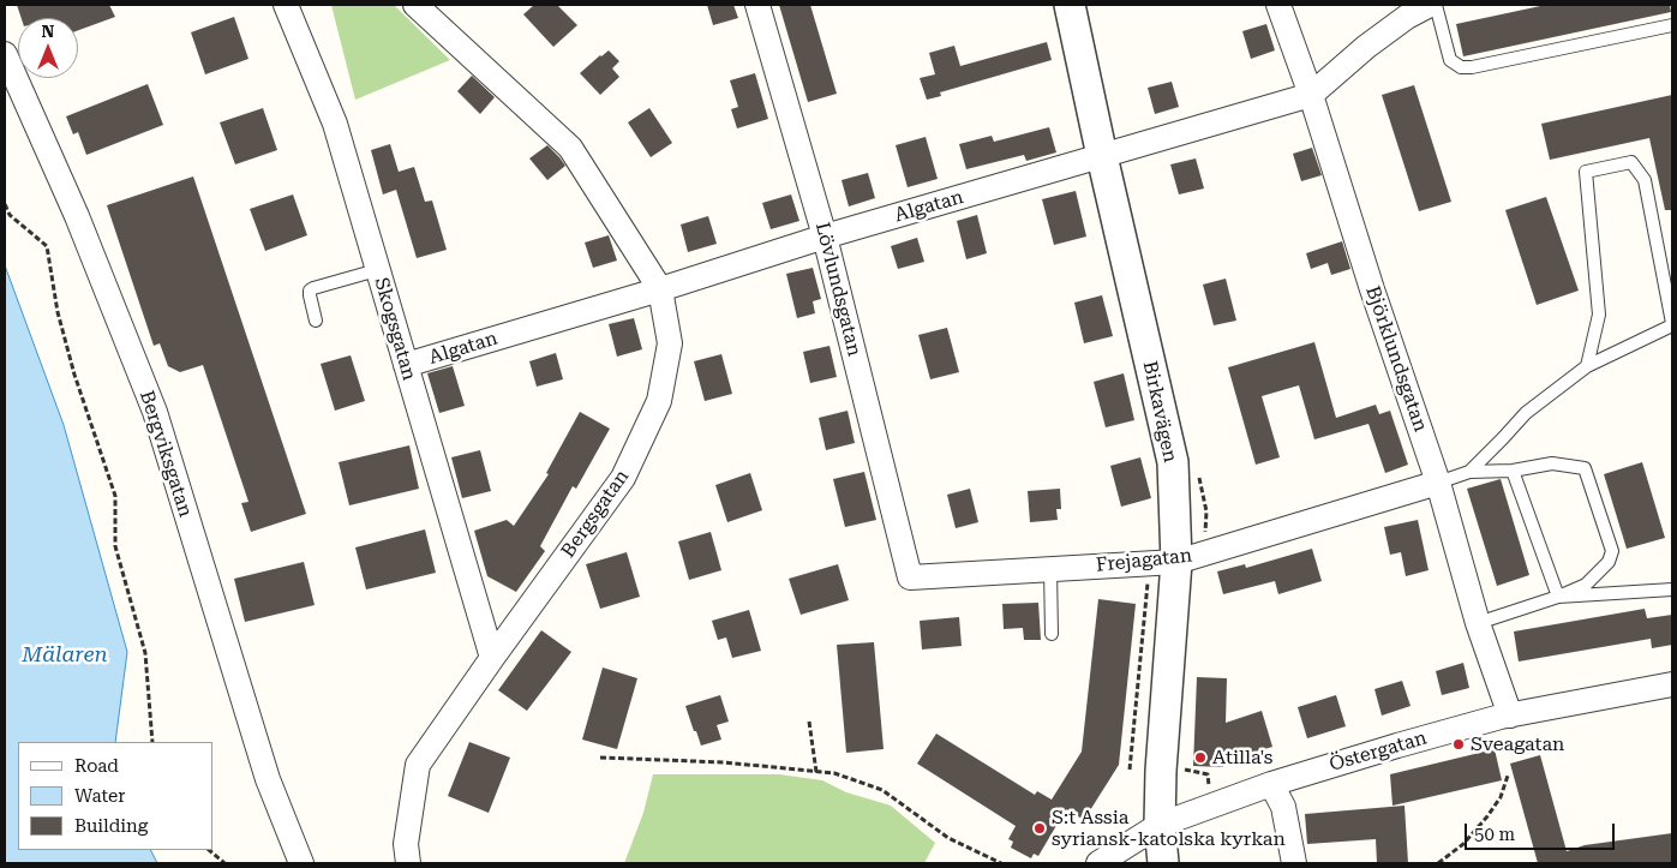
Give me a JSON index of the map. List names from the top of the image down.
{
  "streets": {
    "street": [
      "Algatan",
      "Lövlundsgatan",
      "Skogsgatan",
      "Björklundsgatan",
      "Birkavägen",
      "Bergviksgatan",
      "Bergsgatan",
      "Frejagatan",
      "Östergatan"
    ]
  },
  "crossings": [
    ["Algatan", "Lövlundsgatan"],
    ["Algatan", "Skogsgatan"],
    ["Algatan", "Björklundsgatan"],
    ["Algatan", "Birkavägen"],
    ["Algatan", "Bergsgatan"],
    ["Lövlundsgatan", "Frejagatan"],
    ["Skogsgatan", "Bergsgatan"],
    ["Björklundsgatan", "Frejagatan"],
    ["Björklundsgatan", "Östergatan"],
    ["Birkavägen", "Frejagatan"],
    ["Birkavägen", "Östergatan"]
  ],
  "water": ["Mälaren"],
  "places": ["Sveagatan", "Atilla's", "S:t Assia syriansk-katolska kyrkan"],
  "legend": ["Road", "Water", "Building"],
  "scale_bar": "50 m",
  "north": "top"
}
